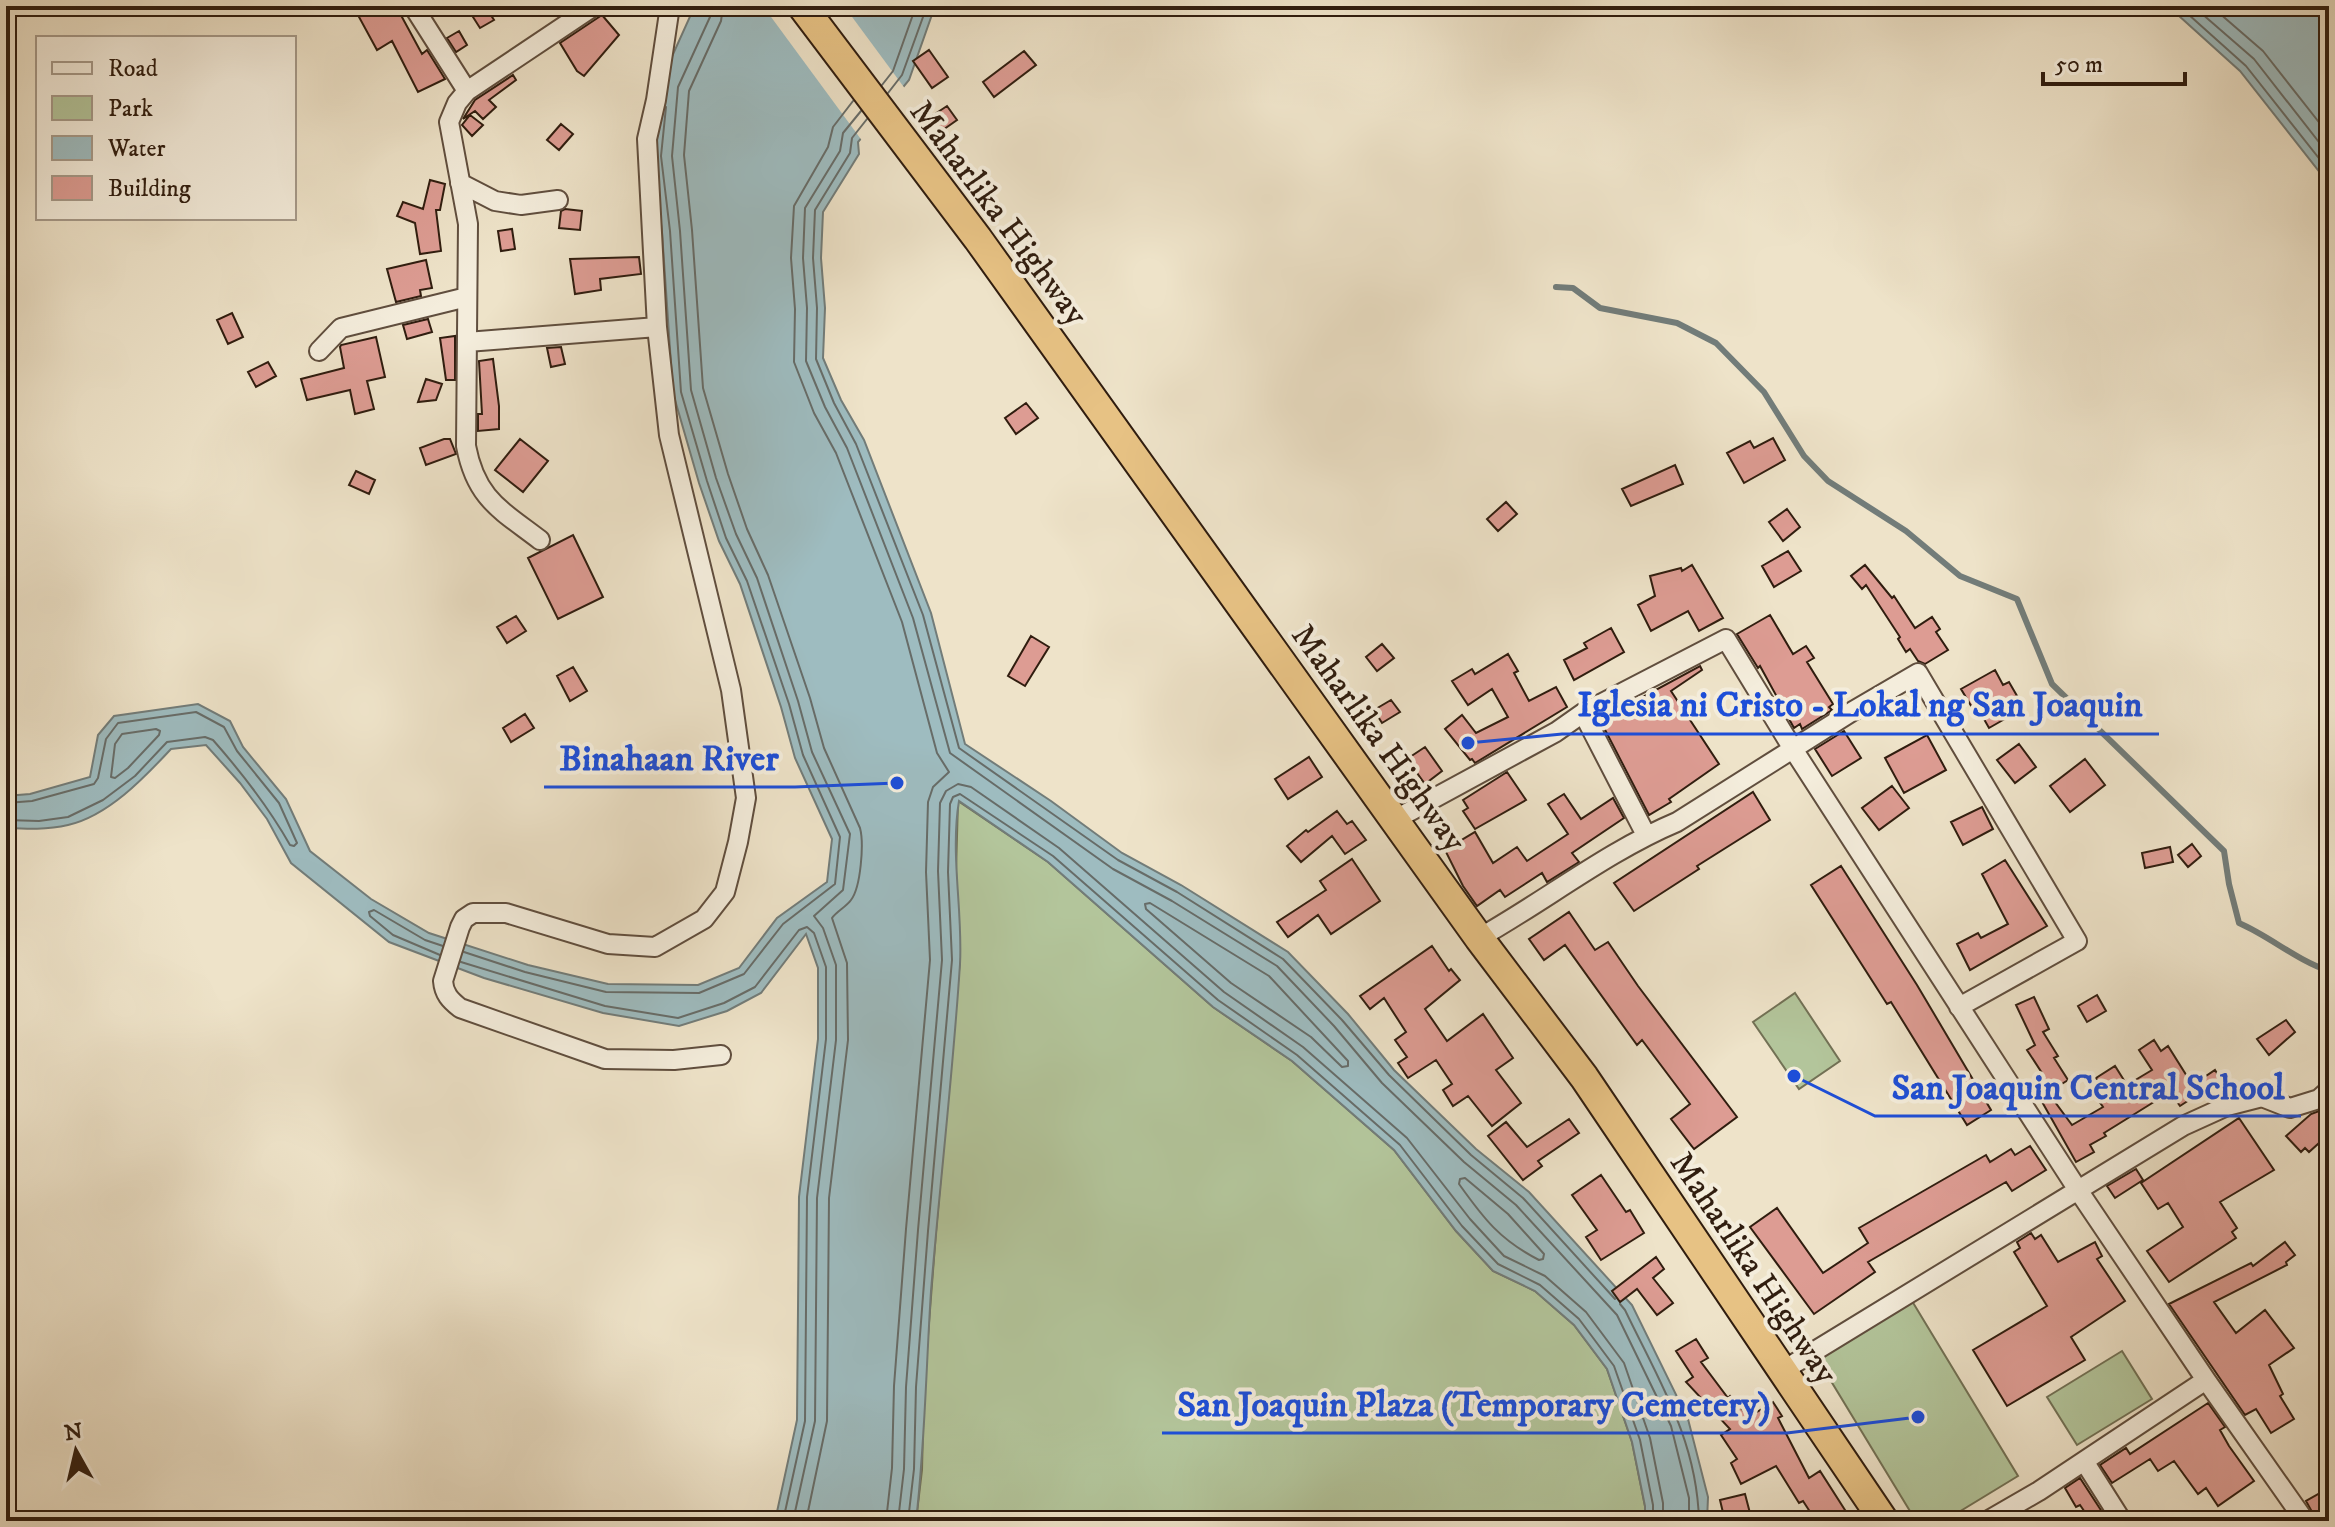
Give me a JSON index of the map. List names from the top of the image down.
{
  "streets": {
    "highway": ["Maharlika Highway"]
  },
  "places": [
    "Iglesia ni Cristo - Lokal ng San Joaquin",
    "Binahaan River",
    "San Joaquin Central School",
    "San Joaquin Plaza (Temporary Cemetery)"
  ],
  "legend": [
    "Road",
    "Park",
    "Water",
    "Building"
  ],
  "scale_bar": "50 m",
  "north": "top"
}
